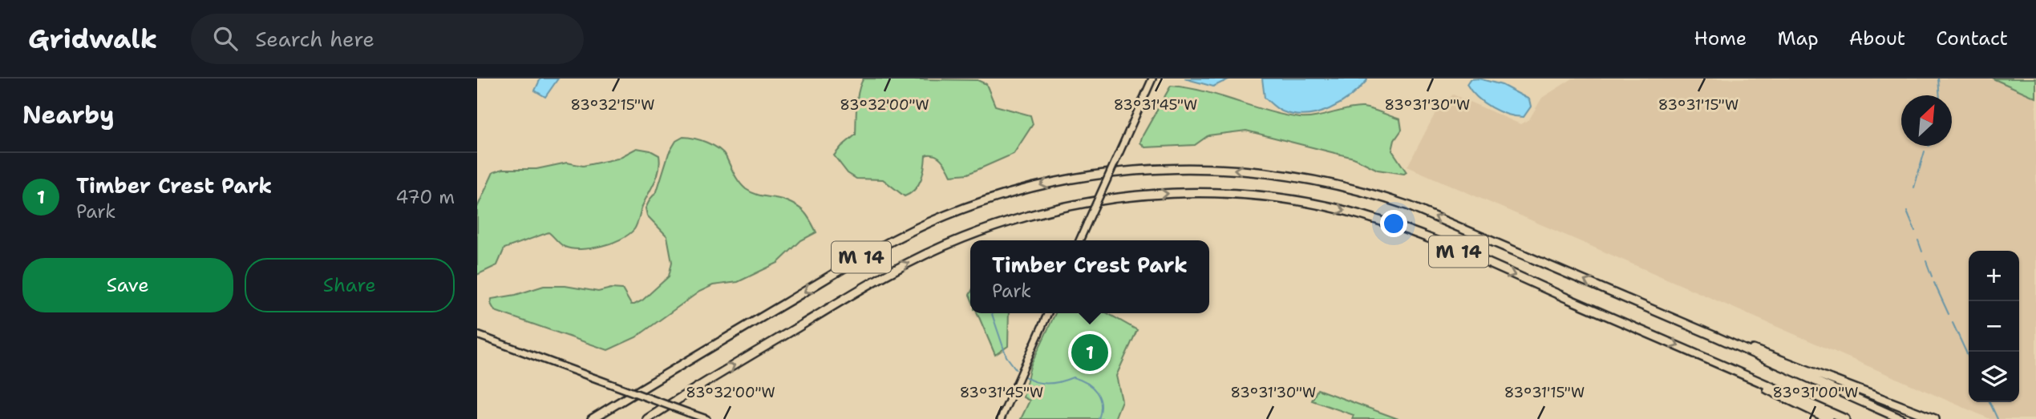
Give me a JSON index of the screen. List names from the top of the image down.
{
  "streets": {
    "highway": ["M 14"]
  },
  "north": "top right",
  "page": {
    "header": "Gridwalk",
    "search": "Search here",
    "nav": [
      "Home",
      "Map",
      "About",
      "Contact"
    ],
    "heading": "Nearby",
    "list": [
      {
        "mark": "1",
        "name": "Timber Crest Park",
        "note": "Park",
        "value": "470 m"
      }
    ],
    "popup": ["Timber Crest Park", "Park"],
    "buttons": ["Save", "Share"],
    "map_buttons": ["+", "−"],
    "pins": "1"
  },
  "coordinates": [
    "83°32'15\"W",
    "83°32'00\"W",
    "83°31'45\"W",
    "83°31'30\"W",
    "83°31'15\"W",
    "83°31'00\"W"
  ]
}
